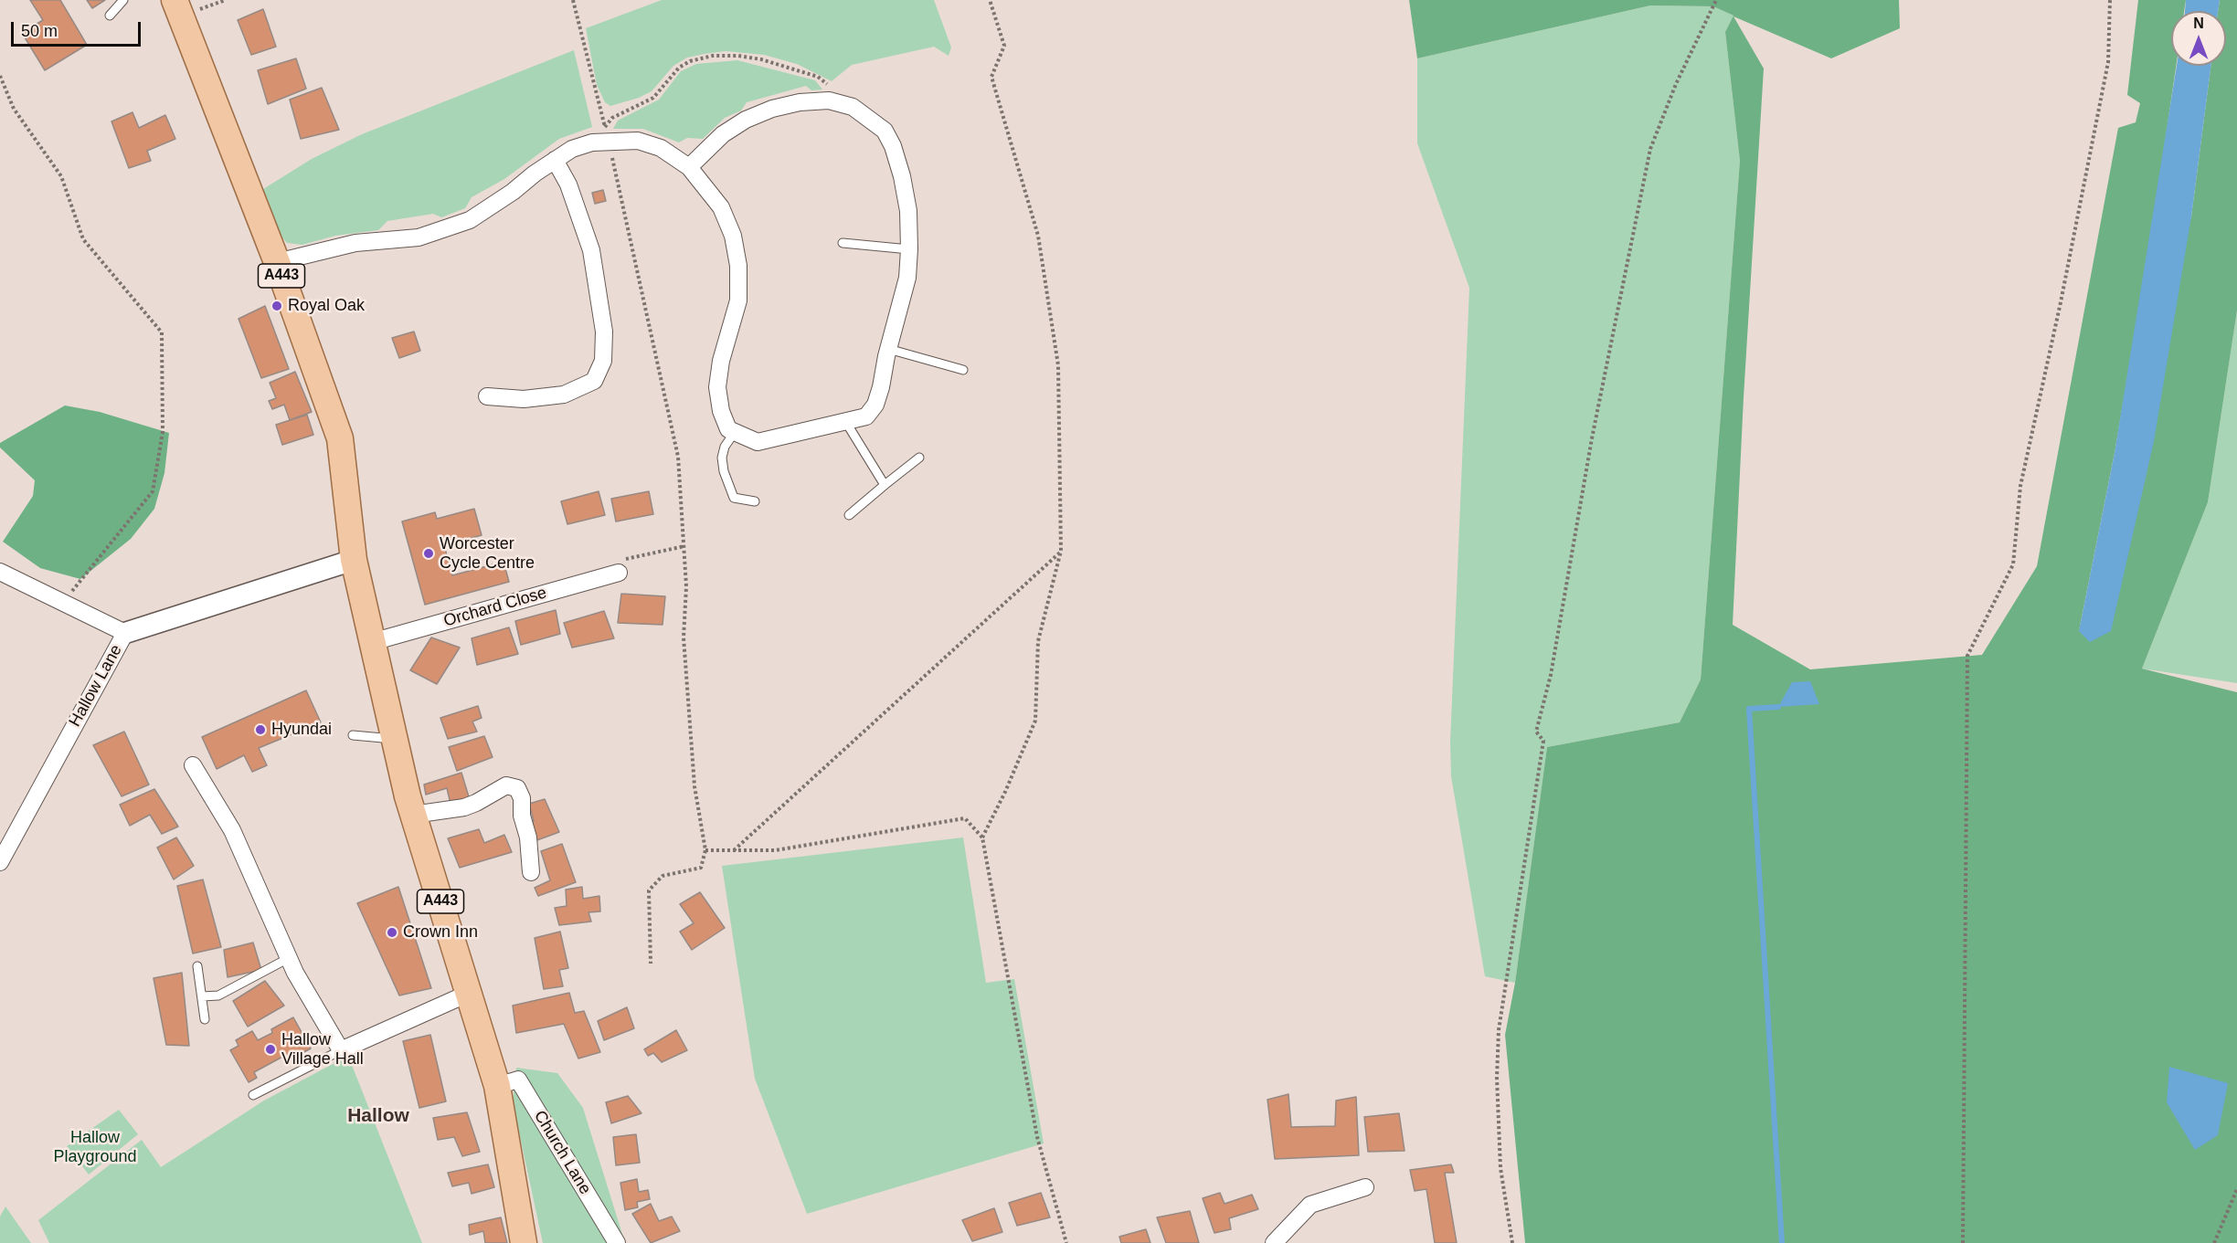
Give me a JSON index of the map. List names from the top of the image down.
{
  "streets": {
    "main road": ["A443"],
    "street": ["Orchard Close", "Hallow Lane", "Church Lane"]
  },
  "crossings": [
    ["A443", "Orchard Close"],
    ["A443", "Hallow Lane"],
    ["A443", "Church Lane"]
  ],
  "districts": ["Hallow"],
  "parks": ["Hallow Playground"],
  "places": [
    "Royal Oak",
    "Worcester Cycle Centre",
    "Hyundai",
    "Crown Inn",
    "Hallow Village Hall"
  ],
  "scale_bar": "50 m",
  "north": "top"
}
